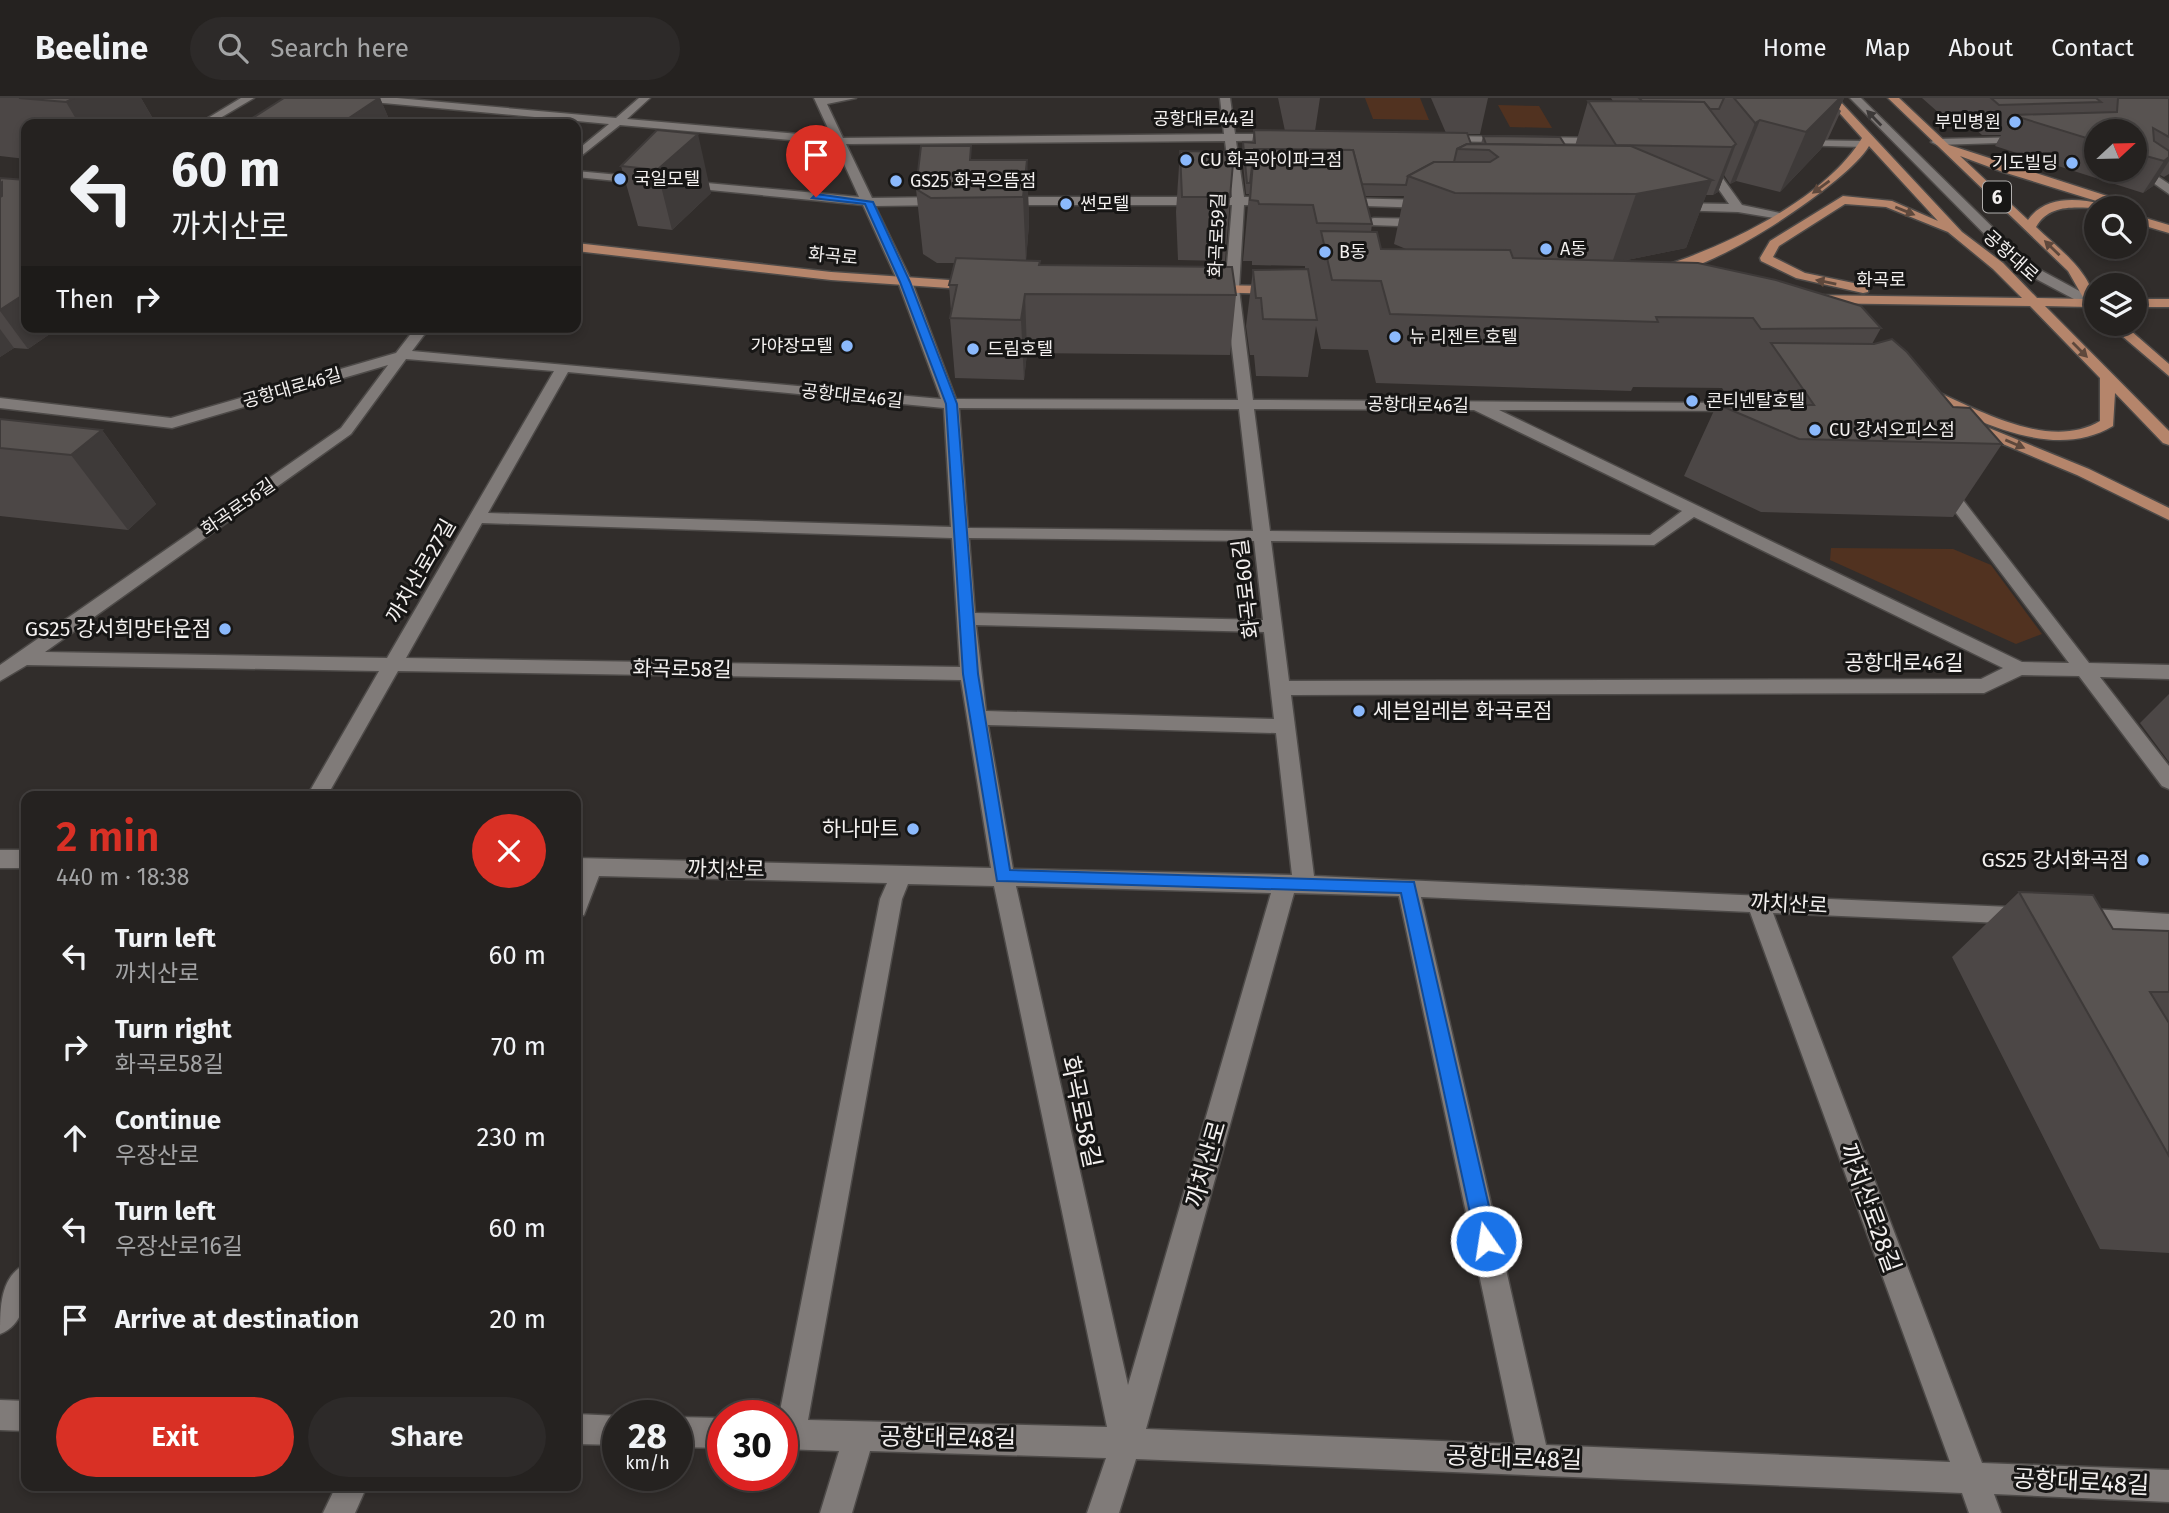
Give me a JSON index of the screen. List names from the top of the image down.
{
  "streets": {
    "main road": ["6", "화곡로", "공항대로"],
    "street": [
      "공항대로44길",
      "화곡로59길",
      "공항대로46길",
      "화곡로56길",
      "까치산로27길",
      "화곡로60길",
      "화곡로58길",
      "까치산로",
      "까치산로28길",
      "공항대로48길"
    ]
  },
  "crossings": [
    ["공항대로44길", "화곡로59길"],
    ["공항대로44길", "화곡로58길"],
    ["화곡로59길", "화곡로60길"],
    ["화곡로", "공항대로"],
    ["화곡로", "화곡로58길"],
    ["공항대로46길", "화곡로56길"],
    ["공항대로46길", "까치산로27길"],
    ["공항대로46길", "화곡로60길"],
    ["공항대로46길", "화곡로58길"],
    ["까치산로27길", "화곡로58길"],
    ["화곡로60길", "까치산로"],
    ["화곡로58길", "까치산로"],
    ["화곡로58길", "공항대로48길"],
    ["까치산로", "까치산로28길"],
    ["까치산로", "공항대로48길"],
    ["까치산로28길", "공항대로48길"]
  ],
  "places": [
    "부민병원",
    "CU 화곡아이파크점",
    "기도빌딩",
    "국일모텔",
    "GS25 화곡으뜸점",
    "썬모텔",
    "A동",
    "B동",
    "뉴 리젠트 호텔",
    "가야장모텔",
    "드림호텔",
    "콘티넨탈호텔",
    "CU 강서오피스점",
    "GS25 강서희망타운점",
    "세븐일레븐 화곡로점",
    "하나마트",
    "GS25 강서화곡점"
  ],
  "north": "right",
  "page": {
    "header": "Beeline",
    "search": "Search here",
    "nav": [
      "Home",
      "Map",
      "About",
      "Contact"
    ],
    "turn": ["60 m", "까치산로"],
    "then": "Then",
    "heading": ["2 min", "440 m · 18:38"],
    "list": [
      {
        "name": "Turn left",
        "note": "까치산로",
        "value": "60 m"
      },
      {
        "name": "Turn right",
        "note": "화곡로58길",
        "value": "70 m"
      },
      {
        "name": "Continue",
        "note": "우장산로",
        "value": "230 m"
      },
      {
        "name": "Turn left",
        "note": "우장산로16길",
        "value": "60 m"
      },
      {
        "name": "Arrive at destination",
        "value": "20 m"
      }
    ],
    "buttons": ["Exit", "Share"],
    "speed": "28 km/h",
    "limit": "30"
  }
}
